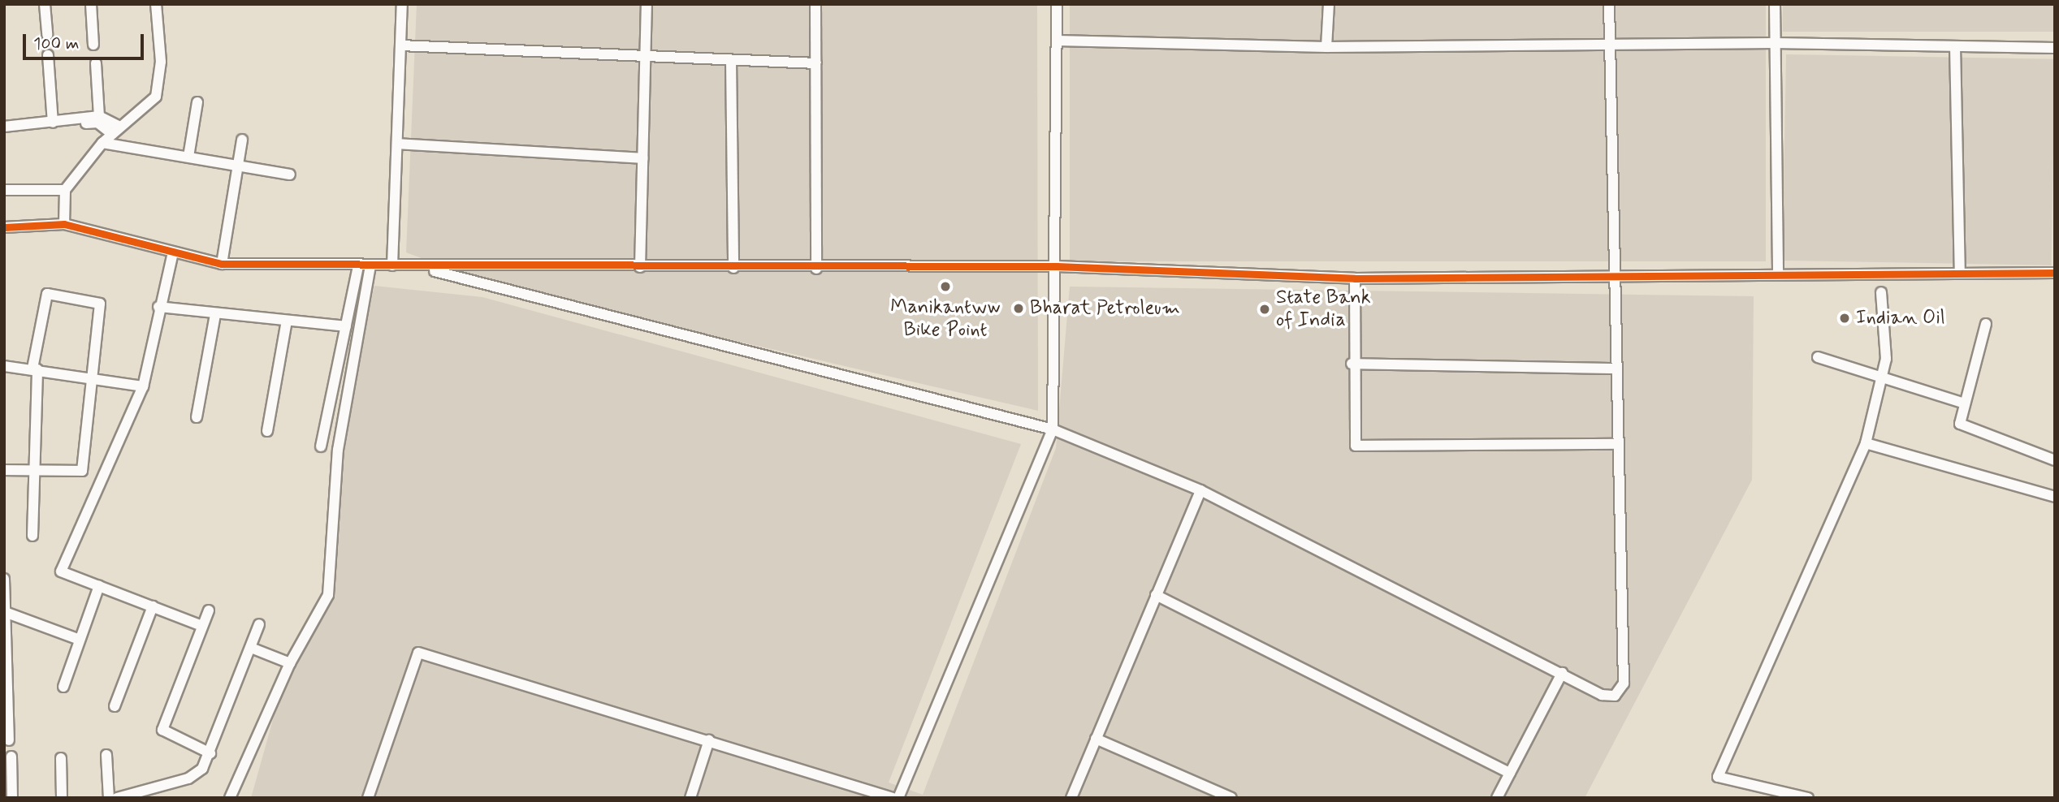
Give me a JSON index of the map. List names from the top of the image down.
{
  "places": [
    "Manikantww Bike Point",
    "Bharat Petroleum",
    "State Bank of India",
    "Indian Oil"
  ],
  "scale_bar": "100 m"
}
